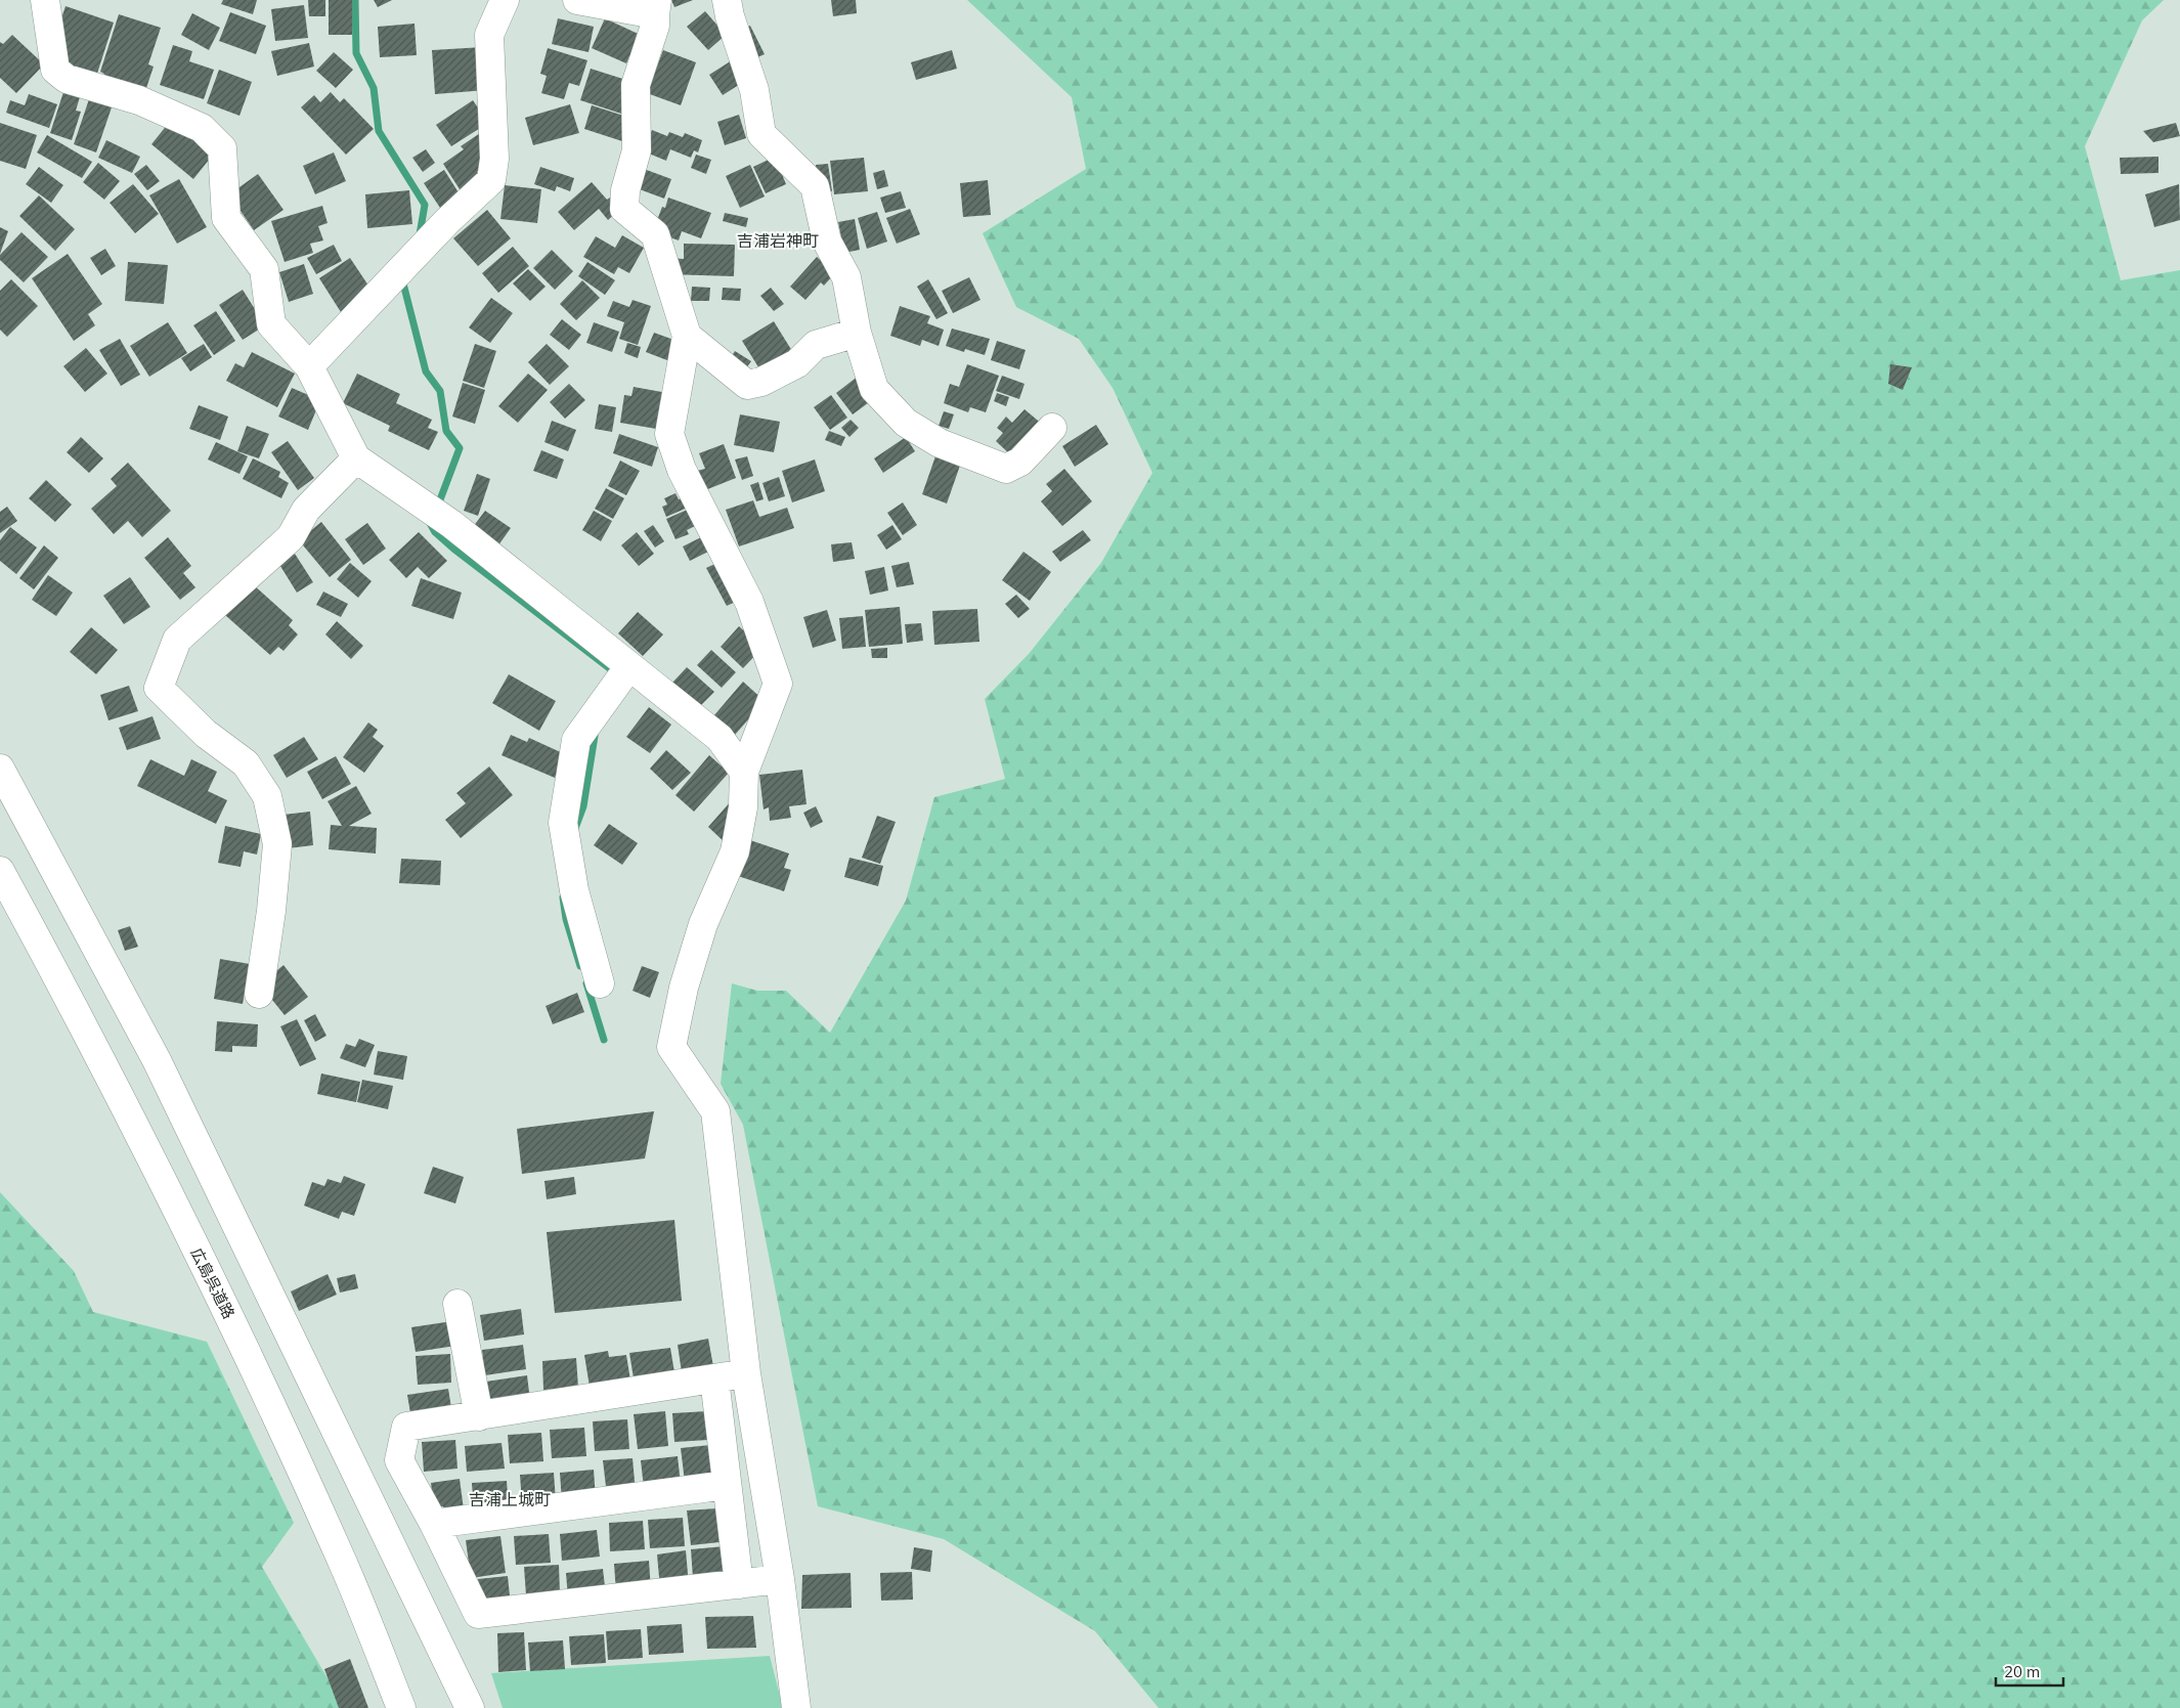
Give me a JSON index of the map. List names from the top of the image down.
{
  "streets": {
    "main road": ["広島呉道路"]
  },
  "districts": ["吉浦岩神町", "吉浦上城町"],
  "scale_bar": "20 m"
}
